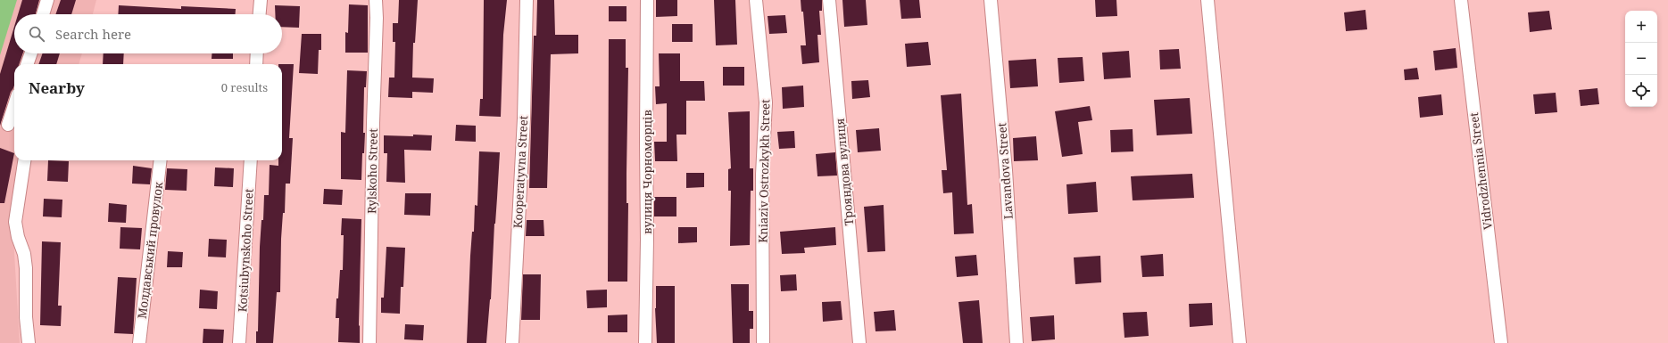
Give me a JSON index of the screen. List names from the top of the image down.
{
  "streets": {
    "street": [
      "Rylskoho Street",
      "Kniaziv Ostrozkykh Street",
      "Lavandova Street",
      "Vidrodzhennia Street",
      "Kooperatyvna Street",
      "вулиця Чорноморців",
      "Трояндова вулиця",
      "Молдавський провулок",
      "Kotsiubynskoho Street"
    ]
  },
  "page": {
    "map_buttons": ["+", "−"],
    "search": "Search here",
    "heading": ["Nearby", "0 results"]
  }
}
